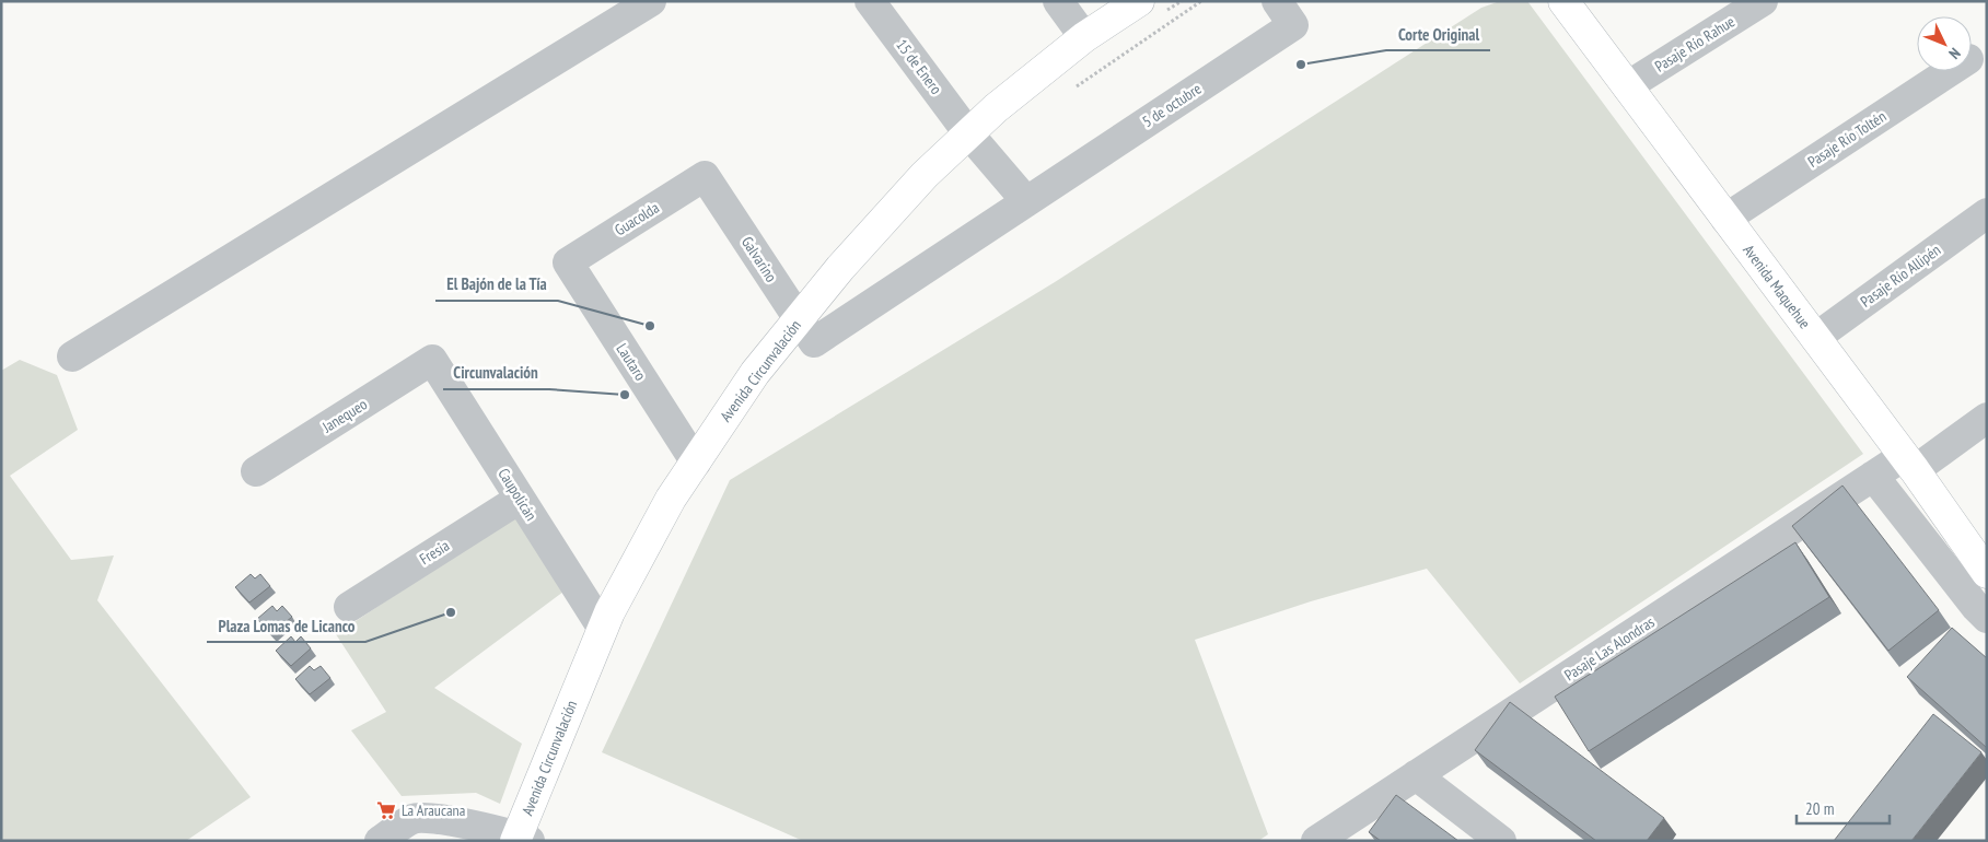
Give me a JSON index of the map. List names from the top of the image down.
{
  "streets": {
    "main road": ["Avenida Maquehue", "Avenida Circunvalación"],
    "street": [
      "Pasaje Río Rahue",
      "15 de Enero",
      "5 de octubre",
      "Pasaje Río Toltén",
      "Guacolda",
      "Galvarino",
      "Pasaje Río Allipén",
      "Lautaro",
      "Janequeo",
      "Caupolicán",
      "Fresia",
      "Pasaje Las Alondras"
    ]
  },
  "crossings": [
    ["Pasaje Río Rahue", "Avenida Maquehue"],
    ["15 de Enero", "Avenida Circunvalación"],
    ["5 de octubre", "Galvarino"],
    ["5 de octubre", "Avenida Circunvalación"],
    ["Pasaje Río Toltén", "Avenida Maquehue"],
    ["Guacolda", "Galvarino"],
    ["Guacolda", "Lautaro"],
    ["Galvarino", "Avenida Circunvalación"],
    ["Pasaje Río Allipén", "Avenida Maquehue"],
    ["Avenida Maquehue", "Pasaje Las Alondras"],
    ["Lautaro", "Avenida Circunvalación"],
    ["Avenida Circunvalación", "Caupolicán"],
    ["Janequeo", "Caupolicán"],
    ["Caupolicán", "Fresia"]
  ],
  "places": {
    "other": [
      "Corte Original",
      "El Bajón de la Tía",
      "Circunvalación",
      "Plaza Lomas de Licanco"
    ],
    "supermarket": ["La Araucana"]
  },
  "scale_bar": "20 m",
  "north": "bottom right"
}
